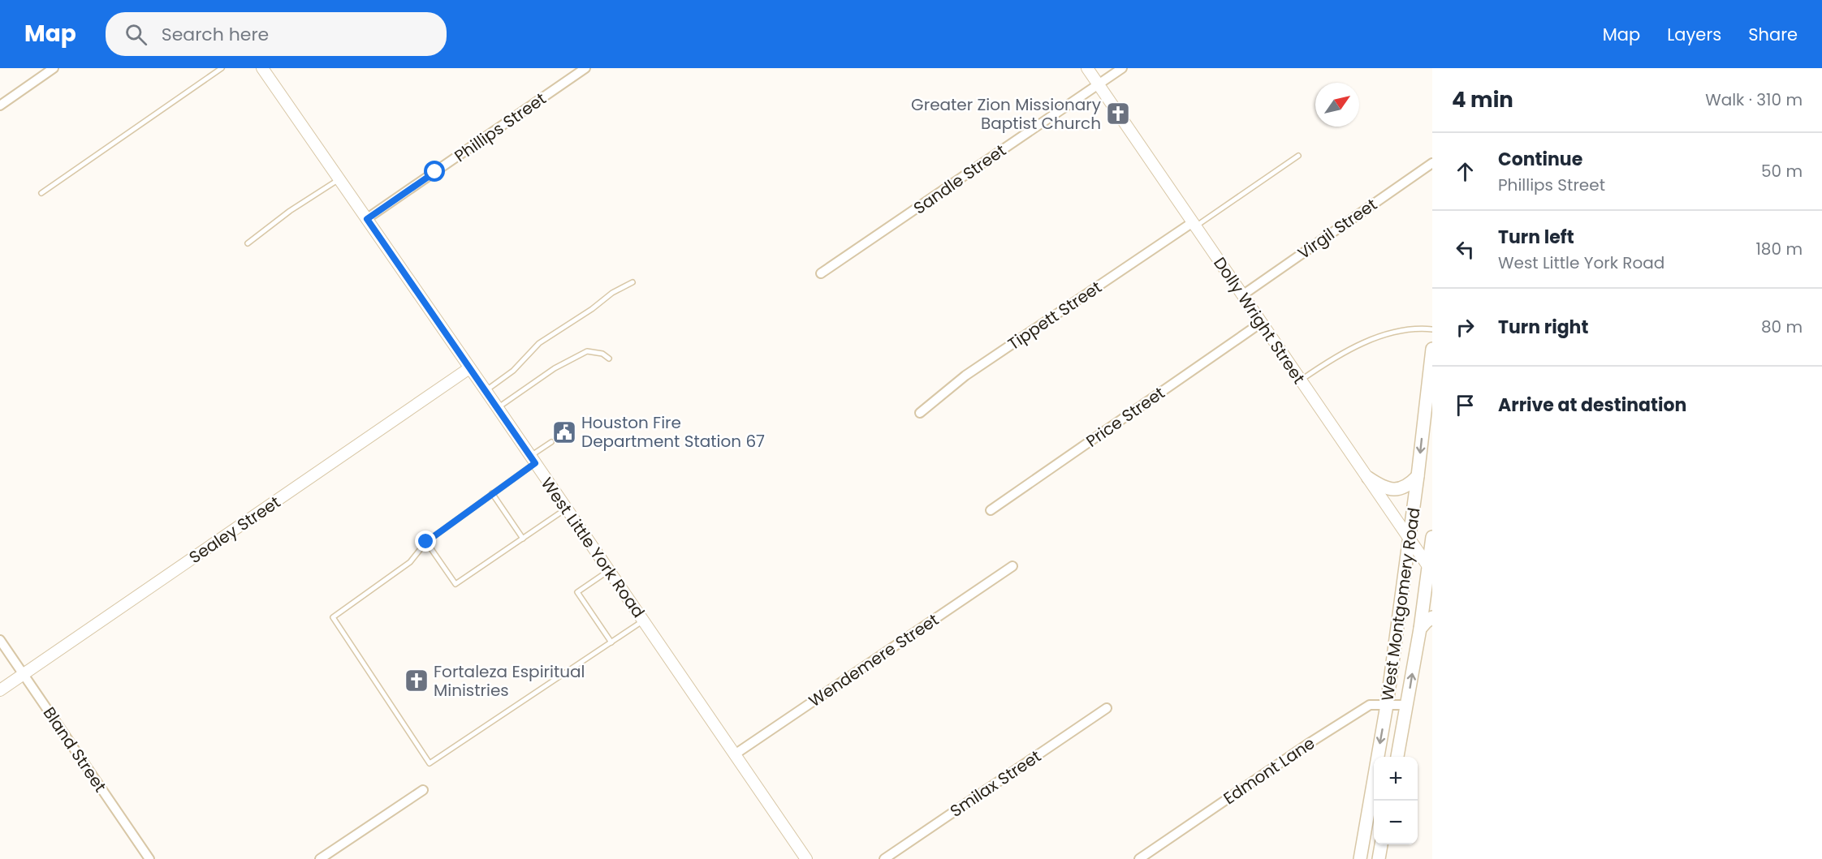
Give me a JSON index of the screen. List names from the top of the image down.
{
  "streets": {
    "main road": ["West Montgomery Road"],
    "street": [
      "Phillips Street",
      "Sandle Street",
      "Virgil Street",
      "Tippett Street",
      "Dolly Wright Street",
      "Price Street",
      "Sealey Street",
      "West Little York Road",
      "Wendemere Street",
      "Bland Street",
      "Edmont Lane",
      "Smilax Street"
    ]
  },
  "crossings": [
    ["Phillips Street", "West Little York Road"],
    ["Sandle Street", "Dolly Wright Street"],
    ["Virgil Street", "Dolly Wright Street"],
    ["Tippett Street", "Dolly Wright Street"],
    ["Dolly Wright Street", "Price Street"],
    ["Dolly Wright Street", "West Montgomery Road"],
    ["Sealey Street", "West Little York Road"],
    ["Sealey Street", "Bland Street"],
    ["West Little York Road", "Wendemere Street"],
    ["West Montgomery Road", "Edmont Lane"]
  ],
  "places": {
    "church": ["Greater Zion Missionary Baptist Church", "Fortaleza Espiritual Ministries"],
    "public building": ["Houston Fire Department Station 67"]
  },
  "north": "top right",
  "page": {
    "header": "Map",
    "search": "Search here",
    "nav": ["Map", "Layers", "Share"],
    "heading": ["4 min", "Walk · 310 m"],
    "list": [
      ["Continue", "Phillips Street", "50 m"],
      ["Turn left", "West Little York Road", "180 m"],
      ["Turn right", "80 m"],
      "Arrive at destination"
    ],
    "map_buttons": ["+", "−"]
  }
}
